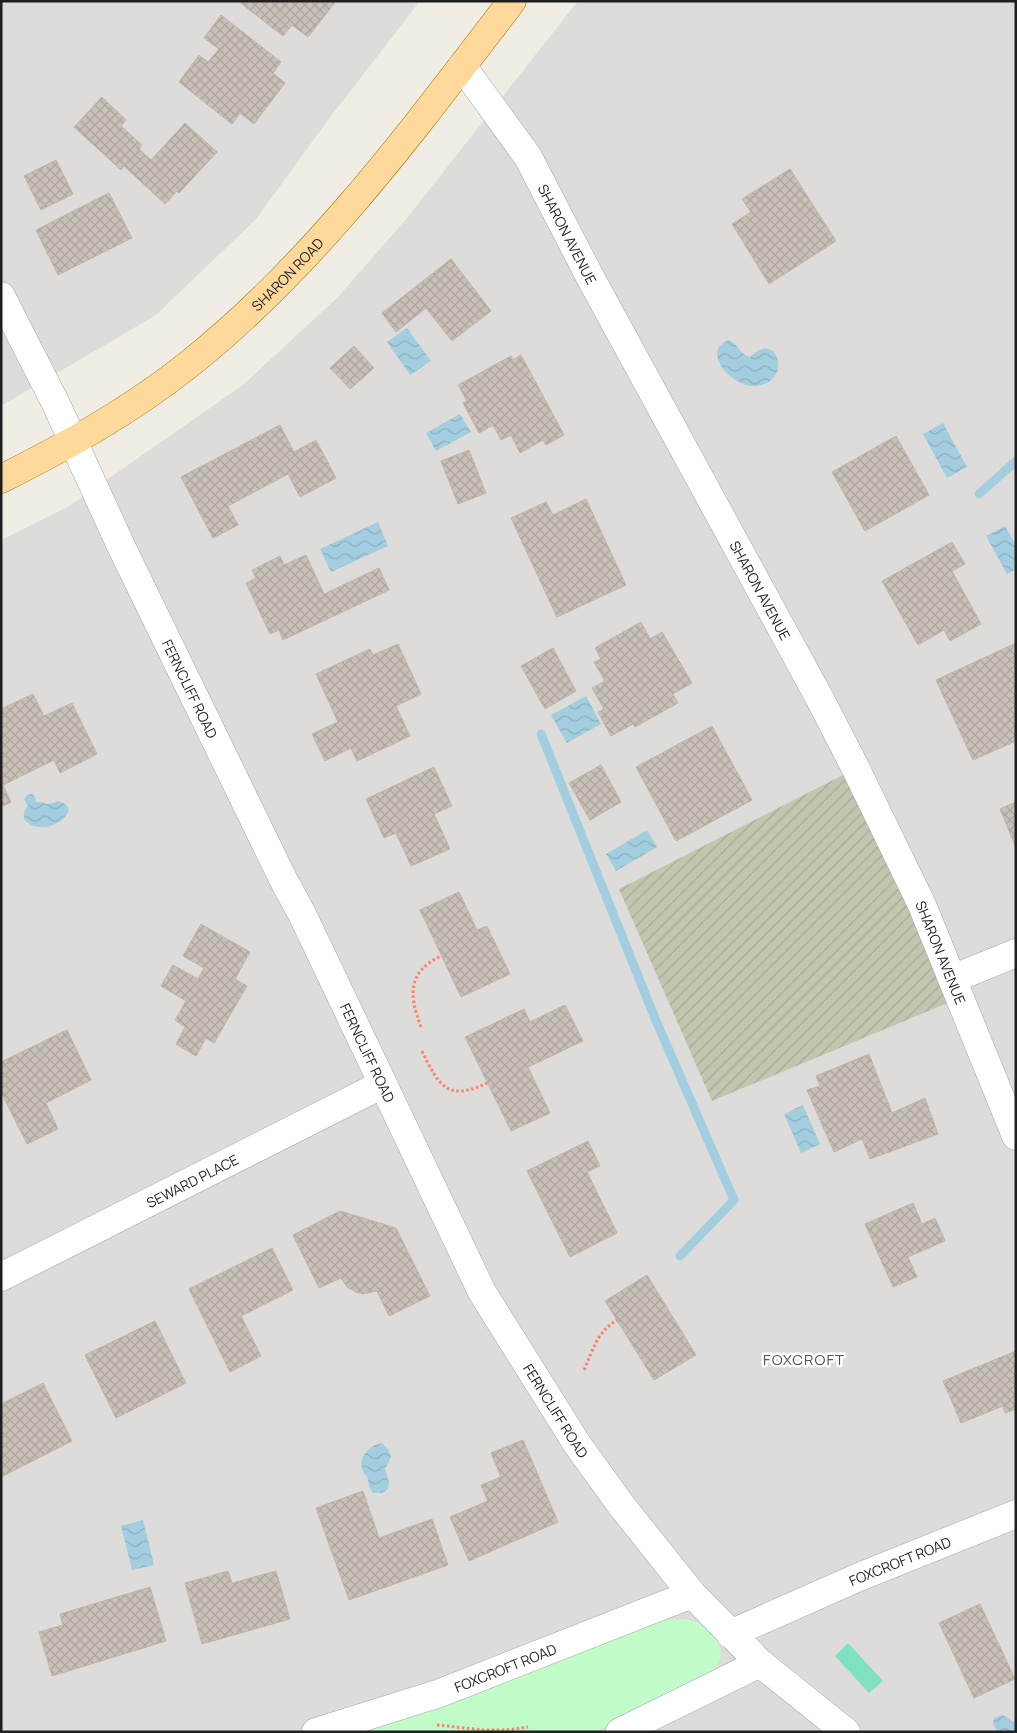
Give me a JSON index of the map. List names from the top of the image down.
{
  "streets": {
    "main road": ["SHARON ROAD"],
    "street": [
      "SHARON AVENUE",
      "FERNCLIFF ROAD",
      "SEWARD PLACE",
      "FOXCROFT ROAD"
    ]
  },
  "crossings": [
    ["SHARON AVENUE", "SHARON ROAD"],
    ["SHARON ROAD", "FERNCLIFF ROAD"],
    ["FERNCLIFF ROAD", "SEWARD PLACE"],
    ["FERNCLIFF ROAD", "FOXCROFT ROAD"]
  ],
  "districts": ["FOXCROFT"]
}
